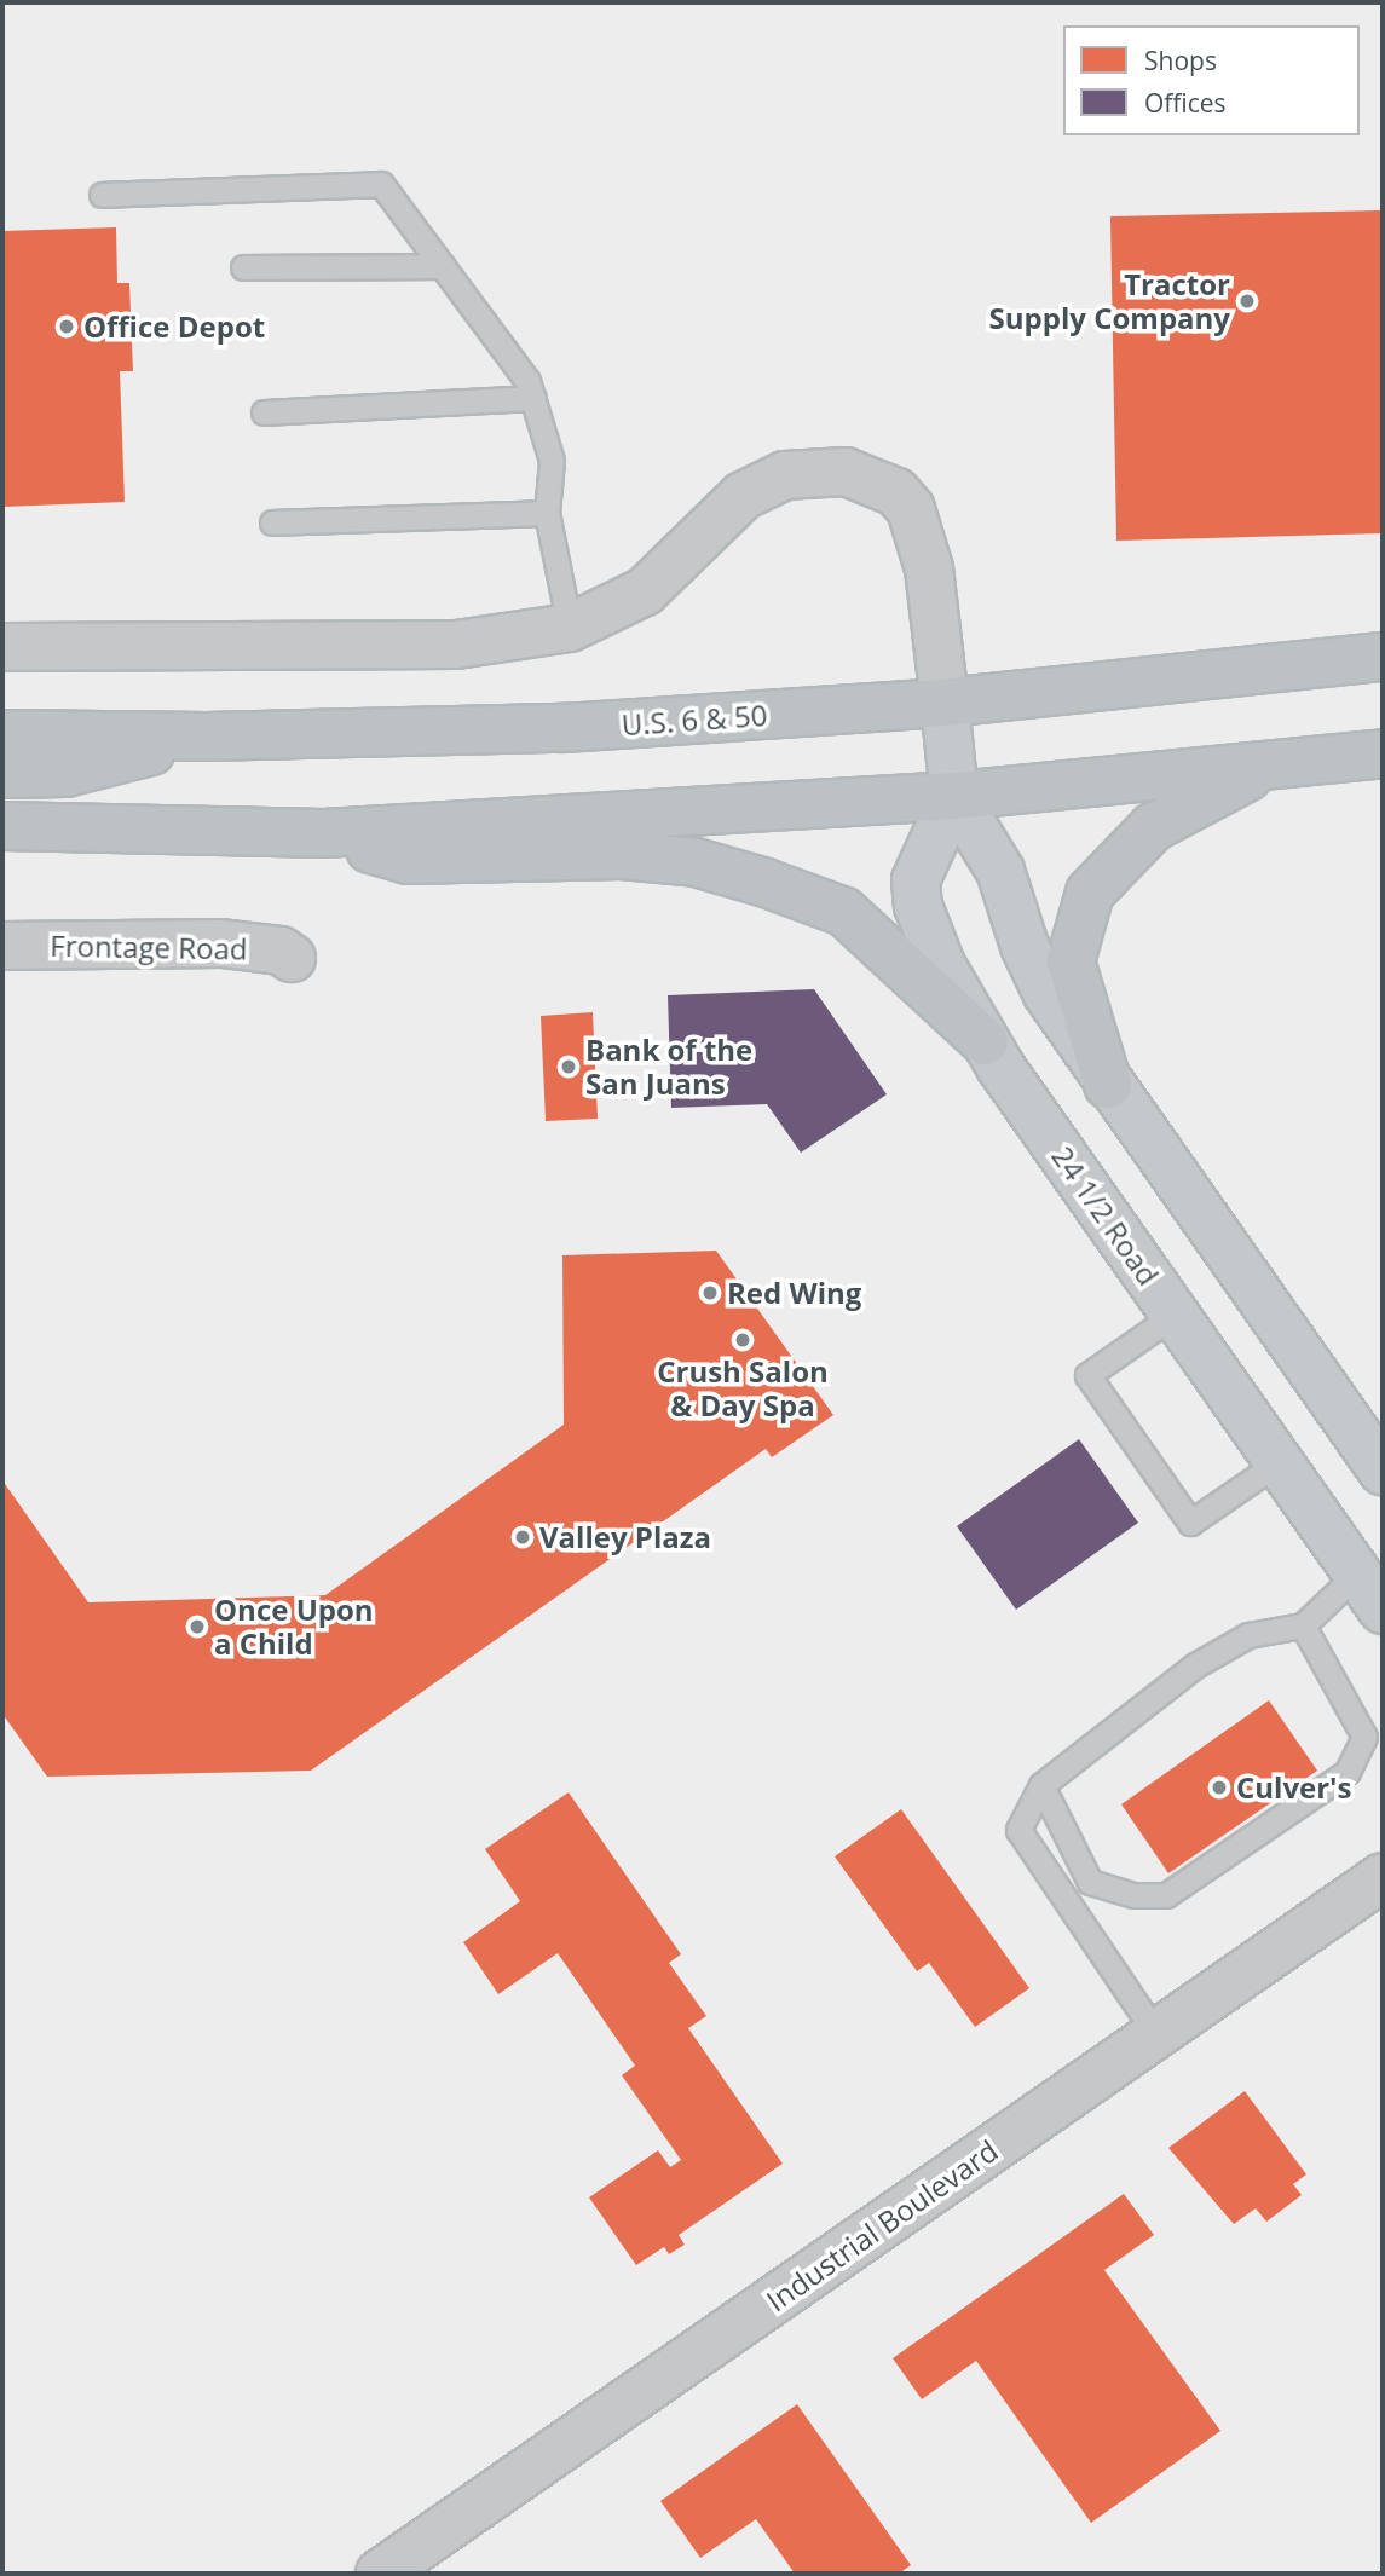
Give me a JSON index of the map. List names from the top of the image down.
{
  "streets": {
    "highway": ["U.S. 6 & 50"],
    "main road": ["24 1/2 Road"],
    "street": ["Frontage Road", "Industrial Boulevard"]
  },
  "places": [
    "Tractor Supply Company",
    "Office Depot",
    "Bank of the San Juans",
    "Red Wing",
    "Crush Salon & Day Spa",
    "Valley Plaza",
    "Once Upon a Child",
    "Culver's"
  ],
  "legend": ["Shops", "Offices"]
}
